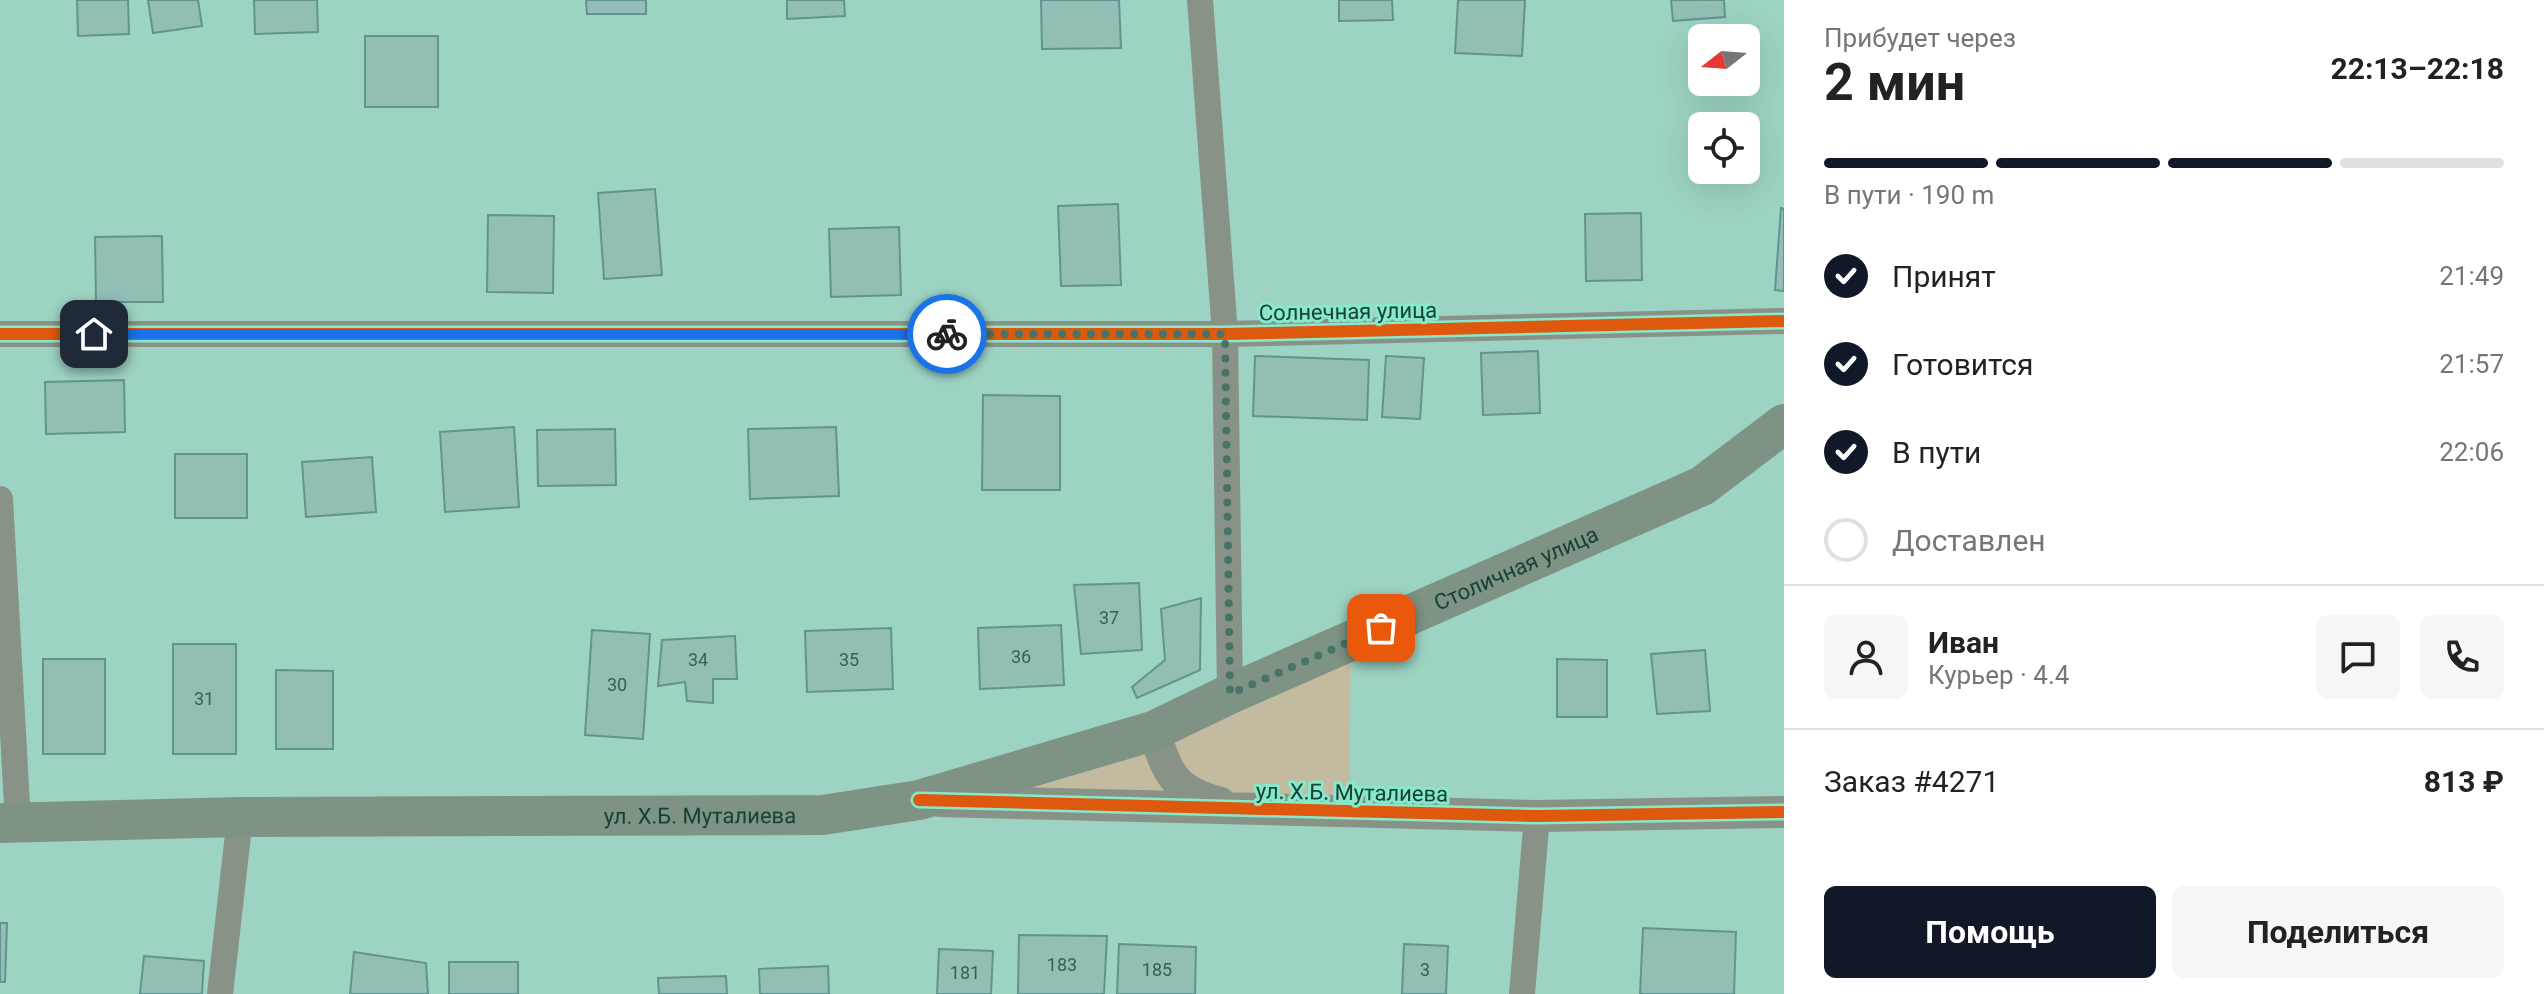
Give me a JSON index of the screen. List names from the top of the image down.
{
  "streets": {
    "main road": ["Столичная улица", "ул. Х.Б. Муталиева"],
    "street": ["Солнечная улица"]
  },
  "crossings": [
    ["Столичная улица", "ул. Х.Б. Муталиева"]
  ],
  "house_numbers": [
    "37",
    "36",
    "34",
    "35",
    "30",
    "31",
    "183",
    "185",
    "3",
    "181"
  ],
  "north": "left",
  "page": {
    "heading": ["2 мин", "Прибудет через", "22:13–22:18"],
    "panel": [
      "Иван",
      "Курьер · 4.4",
      "Заказ #4271",
      "813 ₽"
    ],
    "bar": "В пути · 190 m",
    "list": [
      ["Принят", "21:49"],
      ["Готовится", "21:57"],
      ["В пути", "22:06"],
      "Доставлен"
    ],
    "buttons": ["Помощь", "Поделиться"]
  }
}
